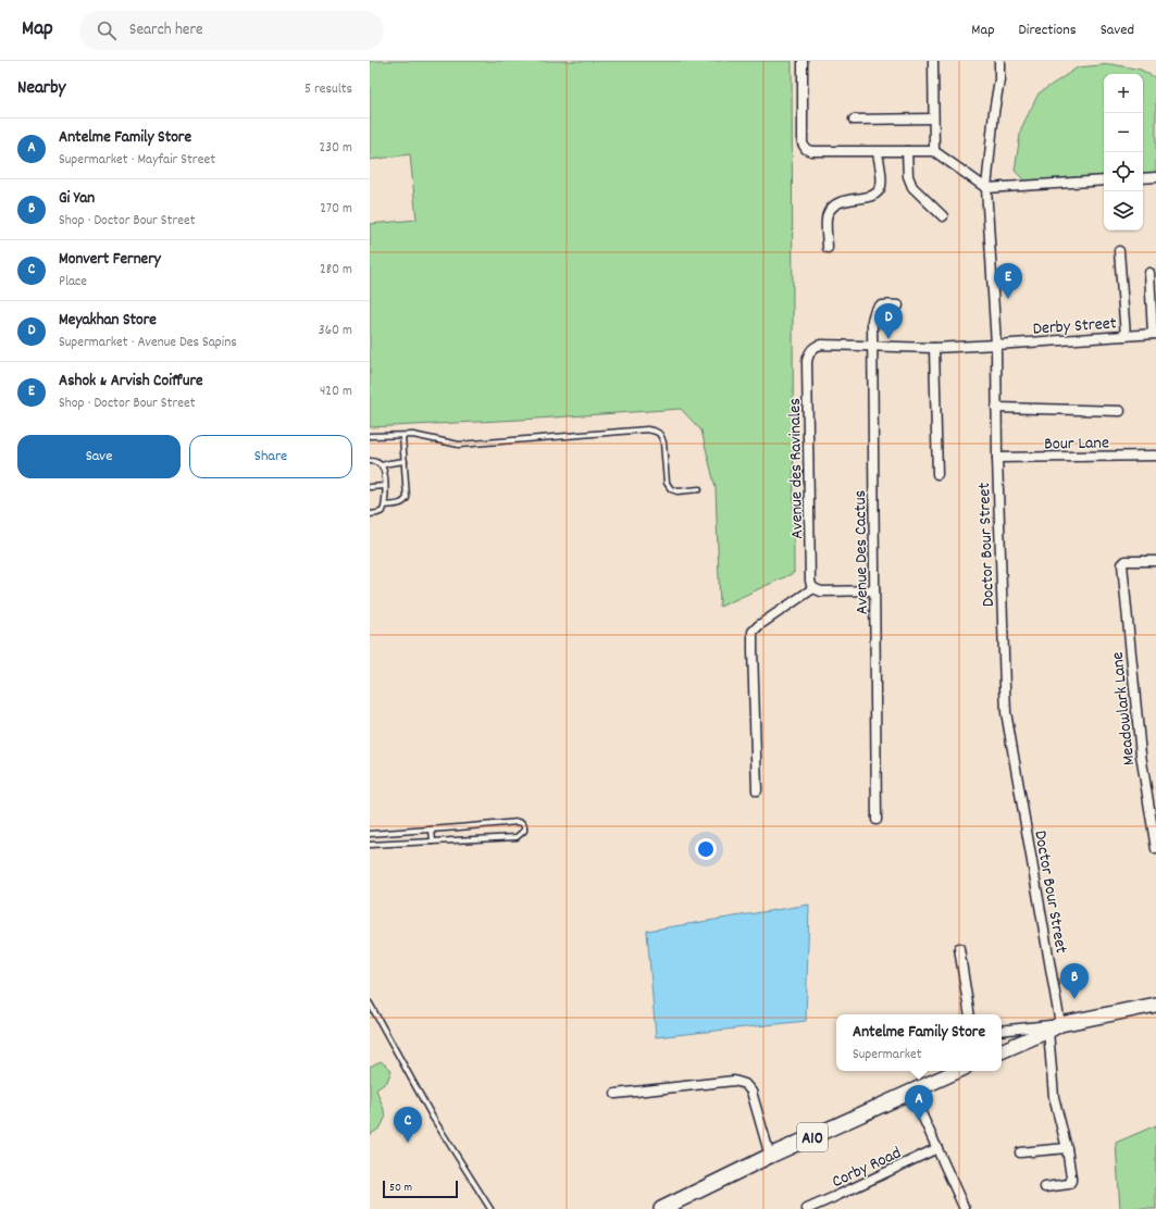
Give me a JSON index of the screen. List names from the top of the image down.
{
  "streets": {
    "main road": ["A10"],
    "street": [
      "Derby Street",
      "Bour Lane",
      "Avenue des Ravinales",
      "Doctor Bour Street",
      "Avenue Des Cactus",
      "Meadowlark Lane",
      "Corby Road"
    ]
  },
  "crossings": [
    ["Derby Street", "Avenue des Ravinales"],
    ["Derby Street", "Doctor Bour Street"],
    ["Derby Street", "Avenue Des Cactus"],
    ["Bour Lane", "Doctor Bour Street"]
  ],
  "scale_bar": "50 m",
  "page": {
    "header": "Map",
    "search": "Search here",
    "nav": ["Map", "Directions", "Saved"],
    "heading": ["Nearby", "5 results"],
    "map_buttons": ["+", "−"],
    "list": [
      {
        "mark": "A",
        "name": "Antelme Family Store",
        "note": "Supermarket · Mayfair Street",
        "value": "230 m"
      },
      {
        "mark": "B",
        "name": "Gi Yan",
        "note": "Shop · Doctor Bour Street",
        "value": "270 m"
      },
      {
        "mark": "C",
        "name": "Monvert Fernery",
        "note": "Place",
        "value": "280 m"
      },
      {
        "mark": "D",
        "name": "Meyakhan Store",
        "note": "Supermarket · Avenue Des Sapins",
        "value": "360 m"
      },
      {
        "mark": "E",
        "name": "Ashok & Arvish Coiffure",
        "note": "Shop · Doctor Bour Street",
        "value": "420 m"
      }
    ],
    "pins": [
      "E",
      "D",
      "B",
      "A",
      "C"
    ],
    "buttons": ["Save", "Share"],
    "popup": ["Antelme Family Store", "Supermarket"],
    "scale": "50 m"
  }
}
